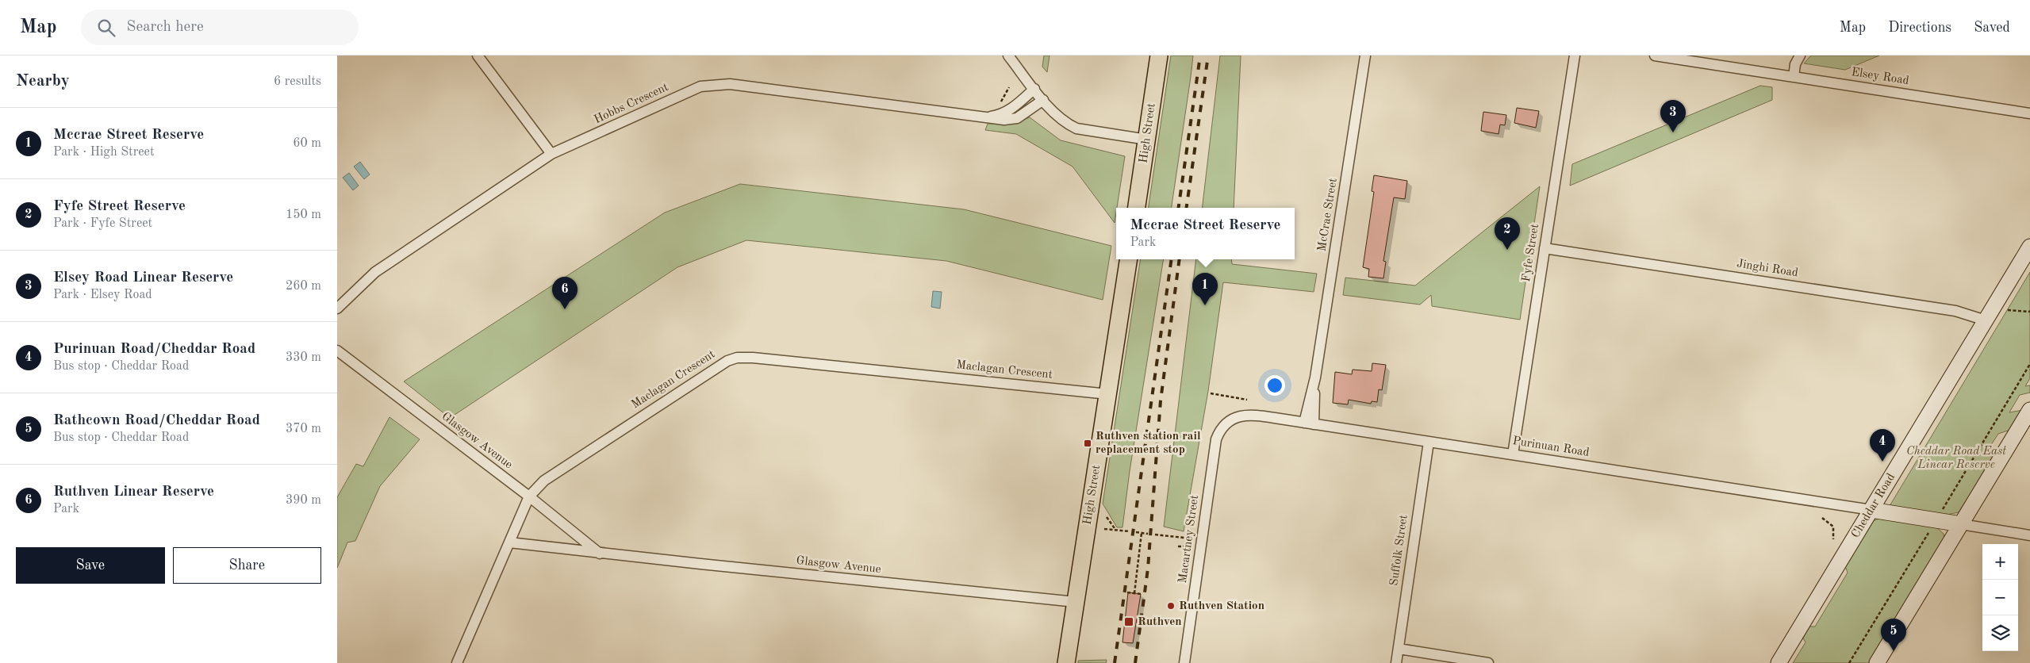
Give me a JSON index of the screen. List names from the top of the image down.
{
  "streets": {
    "main road": ["High Street", "Cheddar Road"],
    "street": [
      "Elsey Road",
      "Hobbs Crescent",
      "McCrae Street",
      "Fyfe Street",
      "Jinghi Road",
      "Maclagan Crescent",
      "Glasgow Avenue",
      "Purinuan Road",
      "Macartney Street",
      "Suffolk Street"
    ]
  },
  "crossings": [
    ["High Street", "Maclagan Crescent"],
    ["High Street", "Glasgow Avenue"],
    ["McCrae Street", "Purinuan Road"],
    ["Fyfe Street", "Jinghi Road"],
    ["Fyfe Street", "Purinuan Road"],
    ["Jinghi Road", "Cheddar Road"],
    ["Maclagan Crescent", "Glasgow Avenue"],
    ["Purinuan Road", "Cheddar Road"],
    ["Purinuan Road", "Macartney Street"],
    ["Purinuan Road", "Suffolk Street"]
  ],
  "parks": ["Cheddar Road East Linear Reserve"],
  "places": {
    "transit": ["Ruthven station rail replacement stop", "Ruthven"],
    "other": ["Ruthven Station"]
  },
  "page": {
    "header": "Map",
    "search": "Search here",
    "nav": ["Map", "Directions", "Saved"],
    "heading": ["Nearby", "6 results"],
    "pins": [
      "3",
      "2",
      "1",
      "6",
      "4",
      "5"
    ],
    "list": [
      {
        "mark": "1",
        "name": "Mccrae Street Reserve",
        "note": "Park · High Street",
        "value": "60 m"
      },
      {
        "mark": "2",
        "name": "Fyfe Street Reserve",
        "note": "Park · Fyfe Street",
        "value": "150 m"
      },
      {
        "mark": "3",
        "name": "Elsey Road Linear Reserve",
        "note": "Park · Elsey Road",
        "value": "260 m"
      },
      {
        "mark": "4",
        "name": "Purinuan Road/Cheddar Road",
        "note": "Bus stop · Cheddar Road",
        "value": "330 m"
      },
      {
        "mark": "5",
        "name": "Rathcown Road/Cheddar Road",
        "note": "Bus stop · Cheddar Road",
        "value": "370 m"
      },
      {
        "mark": "6",
        "name": "Ruthven Linear Reserve",
        "note": "Park",
        "value": "390 m"
      }
    ],
    "popup": ["Mccrae Street Reserve", "Park"],
    "buttons": ["Save", "Share"],
    "map_buttons": ["+", "−"]
  }
}
